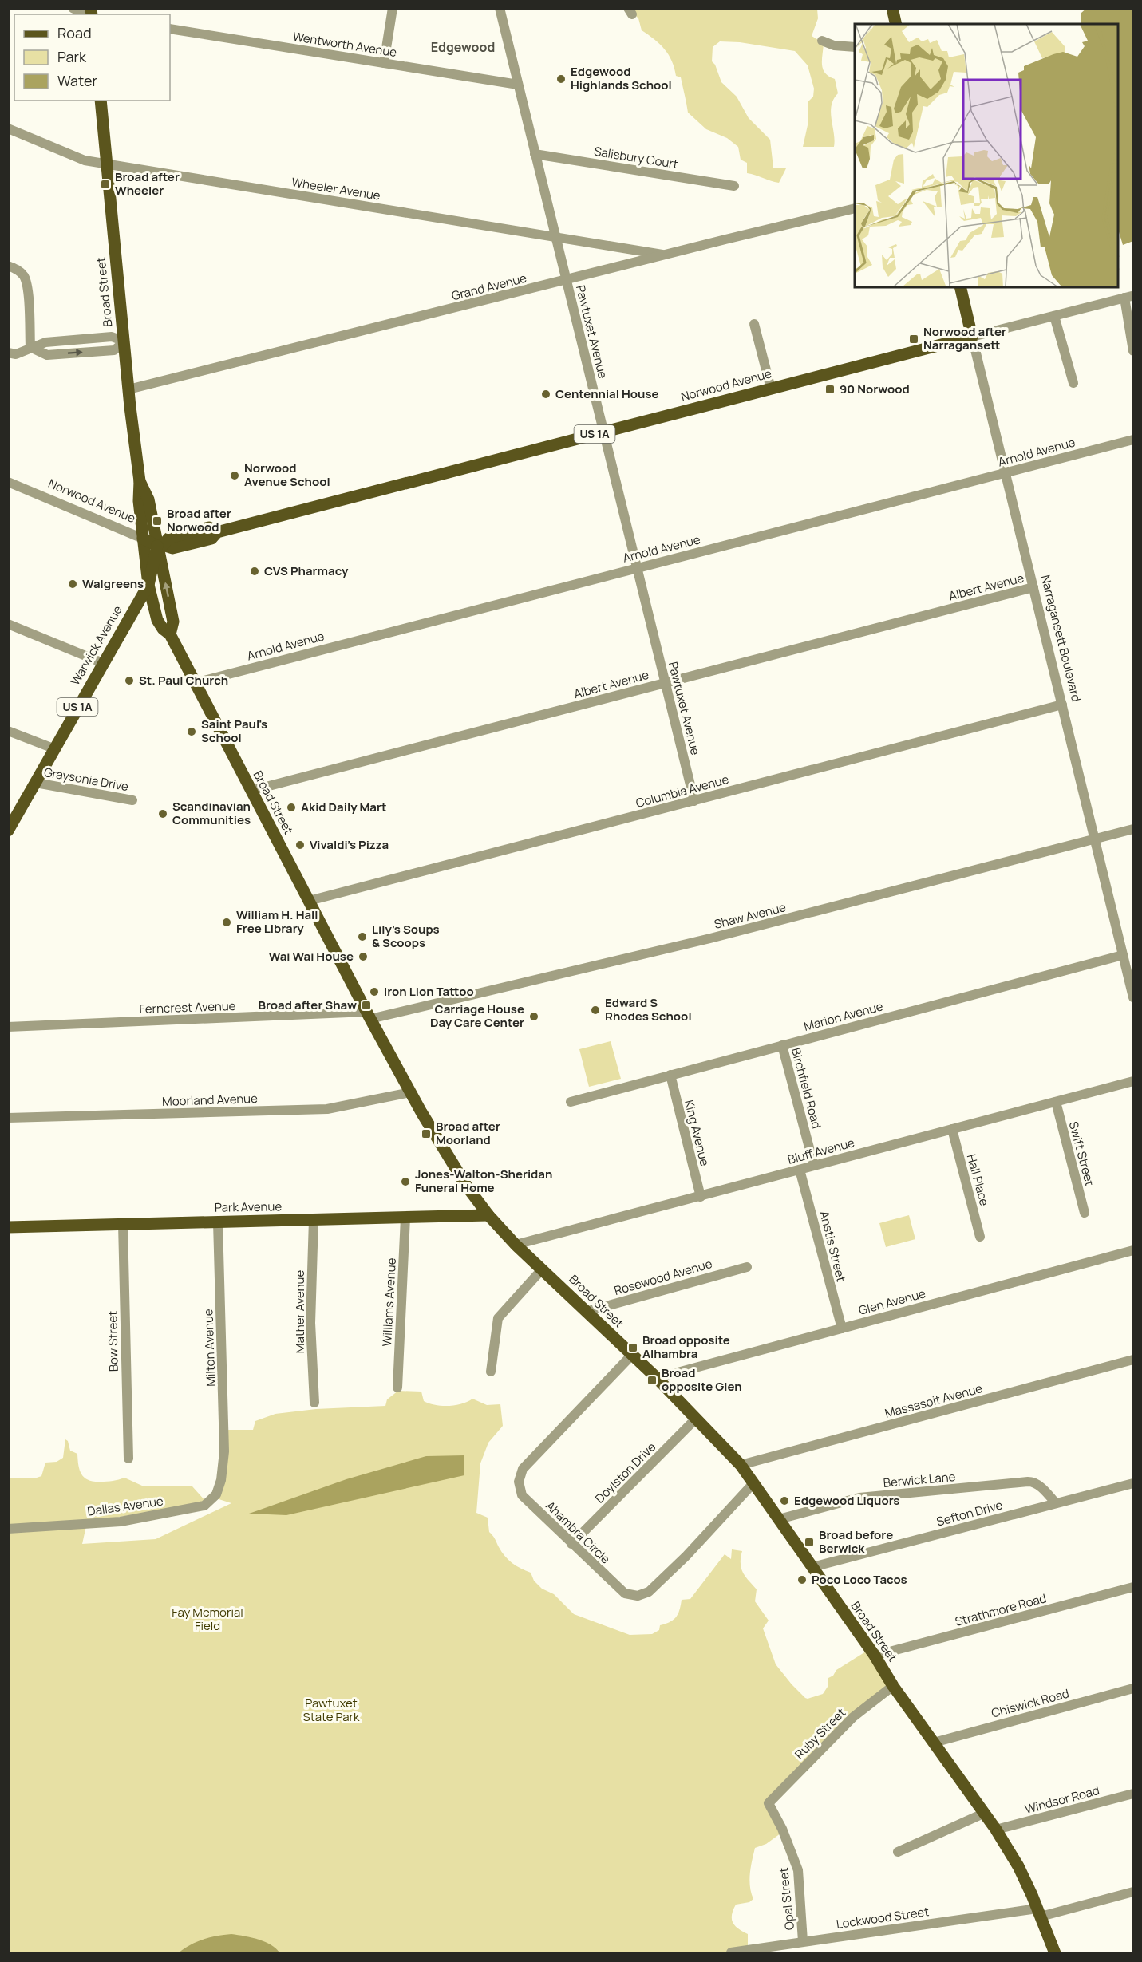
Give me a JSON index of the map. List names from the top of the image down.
{
  "streets": {
    "main road": [
      "Broad Street",
      "Norwood Avenue",
      "US 1A",
      "Narragansett Boulevard",
      "Warwick Avenue",
      "Park Avenue"
    ],
    "street": [
      "Wentworth Avenue",
      "Salisbury Court",
      "Wheeler Avenue",
      "Grand Avenue",
      "Pawtuxet Avenue",
      "Arnold Avenue",
      "Albert Avenue",
      "Graysonia Drive",
      "Columbia Avenue",
      "Shaw Avenue",
      "Ferncrest Avenue",
      "Marion Avenue",
      "Birchfield Road",
      "Moorland Avenue",
      "King Avenue",
      "Bluff Avenue",
      "Swift Street",
      "Hall Place",
      "Anstis Street",
      "Rosewood Avenue",
      "Williams Avenue",
      "Glen Avenue",
      "Mather Avenue",
      "Bow Street",
      "Milton Avenue",
      "Massasoit Avenue",
      "Doylston Drive",
      "Berwick Lane",
      "Dallas Avenue",
      "Sefton Drive",
      "Ahambra Circle",
      "Strathmore Road",
      "Chiswick Road",
      "Ruby Street",
      "Windsor Road",
      "Opal Street",
      "Lockwood Street"
    ]
  },
  "crossings": [
    ["Wentworth Avenue", "Pawtuxet Avenue"],
    ["Salisbury Court", "Pawtuxet Avenue"],
    ["Wheeler Avenue", "Grand Avenue"],
    ["Wheeler Avenue", "Broad Street"],
    ["Wheeler Avenue", "Pawtuxet Avenue"],
    ["Grand Avenue", "Broad Street"],
    ["Grand Avenue", "Pawtuxet Avenue"],
    ["Broad Street", "Norwood Avenue"],
    ["Broad Street", "Arnold Avenue"],
    ["Broad Street", "Albert Avenue"],
    ["Broad Street", "Warwick Avenue"],
    ["Broad Street", "Columbia Avenue"],
    ["Broad Street", "Shaw Avenue"],
    ["Broad Street", "Ferncrest Avenue"],
    ["Broad Street", "Moorland Avenue"],
    ["Broad Street", "Bluff Avenue"],
    ["Broad Street", "Park Avenue"],
    ["Broad Street", "Rosewood Avenue"],
    ["Broad Street", "Glen Avenue"],
    ["Broad Street", "Massasoit Avenue"],
    ["Broad Street", "Doylston Drive"],
    ["Broad Street", "Berwick Lane"],
    ["Broad Street", "Sefton Drive"],
    ["Broad Street", "Ahambra Circle"],
    ["Broad Street", "Strathmore Road"],
    ["Broad Street", "Chiswick Road"],
    ["Broad Street", "Ruby Street"],
    ["Broad Street", "Windsor Road"],
    ["Broad Street", "Lockwood Street"],
    ["Pawtuxet Avenue", "Norwood Avenue"],
    ["Pawtuxet Avenue", "Arnold Avenue"],
    ["Pawtuxet Avenue", "Albert Avenue"],
    ["Pawtuxet Avenue", "Columbia Avenue"],
    ["Norwood Avenue", "Narragansett Boulevard"],
    ["Norwood Avenue", "Warwick Avenue"],
    ["Arnold Avenue", "Narragansett Boulevard"],
    ["Albert Avenue", "Narragansett Boulevard"],
    ["Narragansett Boulevard", "Columbia Avenue"],
    ["Narragansett Boulevard", "Shaw Avenue"],
    ["Narragansett Boulevard", "Marion Avenue"],
    ["Warwick Avenue", "Graysonia Drive"],
    ["Shaw Avenue", "Ferncrest Avenue"],
    ["Marion Avenue", "Birchfield Road"],
    ["Marion Avenue", "King Avenue"],
    ["Birchfield Road", "Bluff Avenue"],
    ["King Avenue", "Bluff Avenue"],
    ["Bluff Avenue", "Swift Street"],
    ["Bluff Avenue", "Hall Place"],
    ["Bluff Avenue", "Anstis Street"],
    ["Park Avenue", "Williams Avenue"],
    ["Park Avenue", "Mather Avenue"],
    ["Park Avenue", "Bow Street"],
    ["Park Avenue", "Milton Avenue"],
    ["Anstis Street", "Glen Avenue"],
    ["Milton Avenue", "Dallas Avenue"],
    ["Doylston Drive", "Ahambra Circle"],
    ["Berwick Lane", "Sefton Drive"],
    ["Ruby Street", "Opal Street"],
    ["Opal Street", "Lockwood Street"]
  ],
  "districts": ["Edgewood"],
  "parks": ["Fay Memorial Field", "Pawtuxet State Park"],
  "places": {
    "other": [
      "Edgewood Highlands School",
      "Centennial House",
      "Norwood Avenue School",
      "CVS Pharmacy",
      "Walgreens",
      "St. Paul Church",
      "Saint Paul's School",
      "Akid Daily Mart",
      "Scandinavian Communities",
      "Vivaldi's Pizza",
      "William H. Hall Free Library",
      "Lily's Soups & Scoops",
      "Wai Wai House",
      "Iron Lion Tattoo",
      "Edward S Rhodes School",
      "Carriage House Day Care Center",
      "Jones-Walton-Sheridan Funeral Home",
      "Edgewood Liquors",
      "Poco Loco Tacos"
    ],
    "transit": [
      "Broad after Wheeler",
      "Norwood after Narragansett",
      "90 Norwood",
      "Broad after Norwood",
      "Broad after Shaw",
      "Broad after Moorland",
      "Broad opposite Alhambra",
      "Broad opposite Glen",
      "Broad before Berwick"
    ]
  },
  "legend": ["Road", "Park", "Water"]
}
